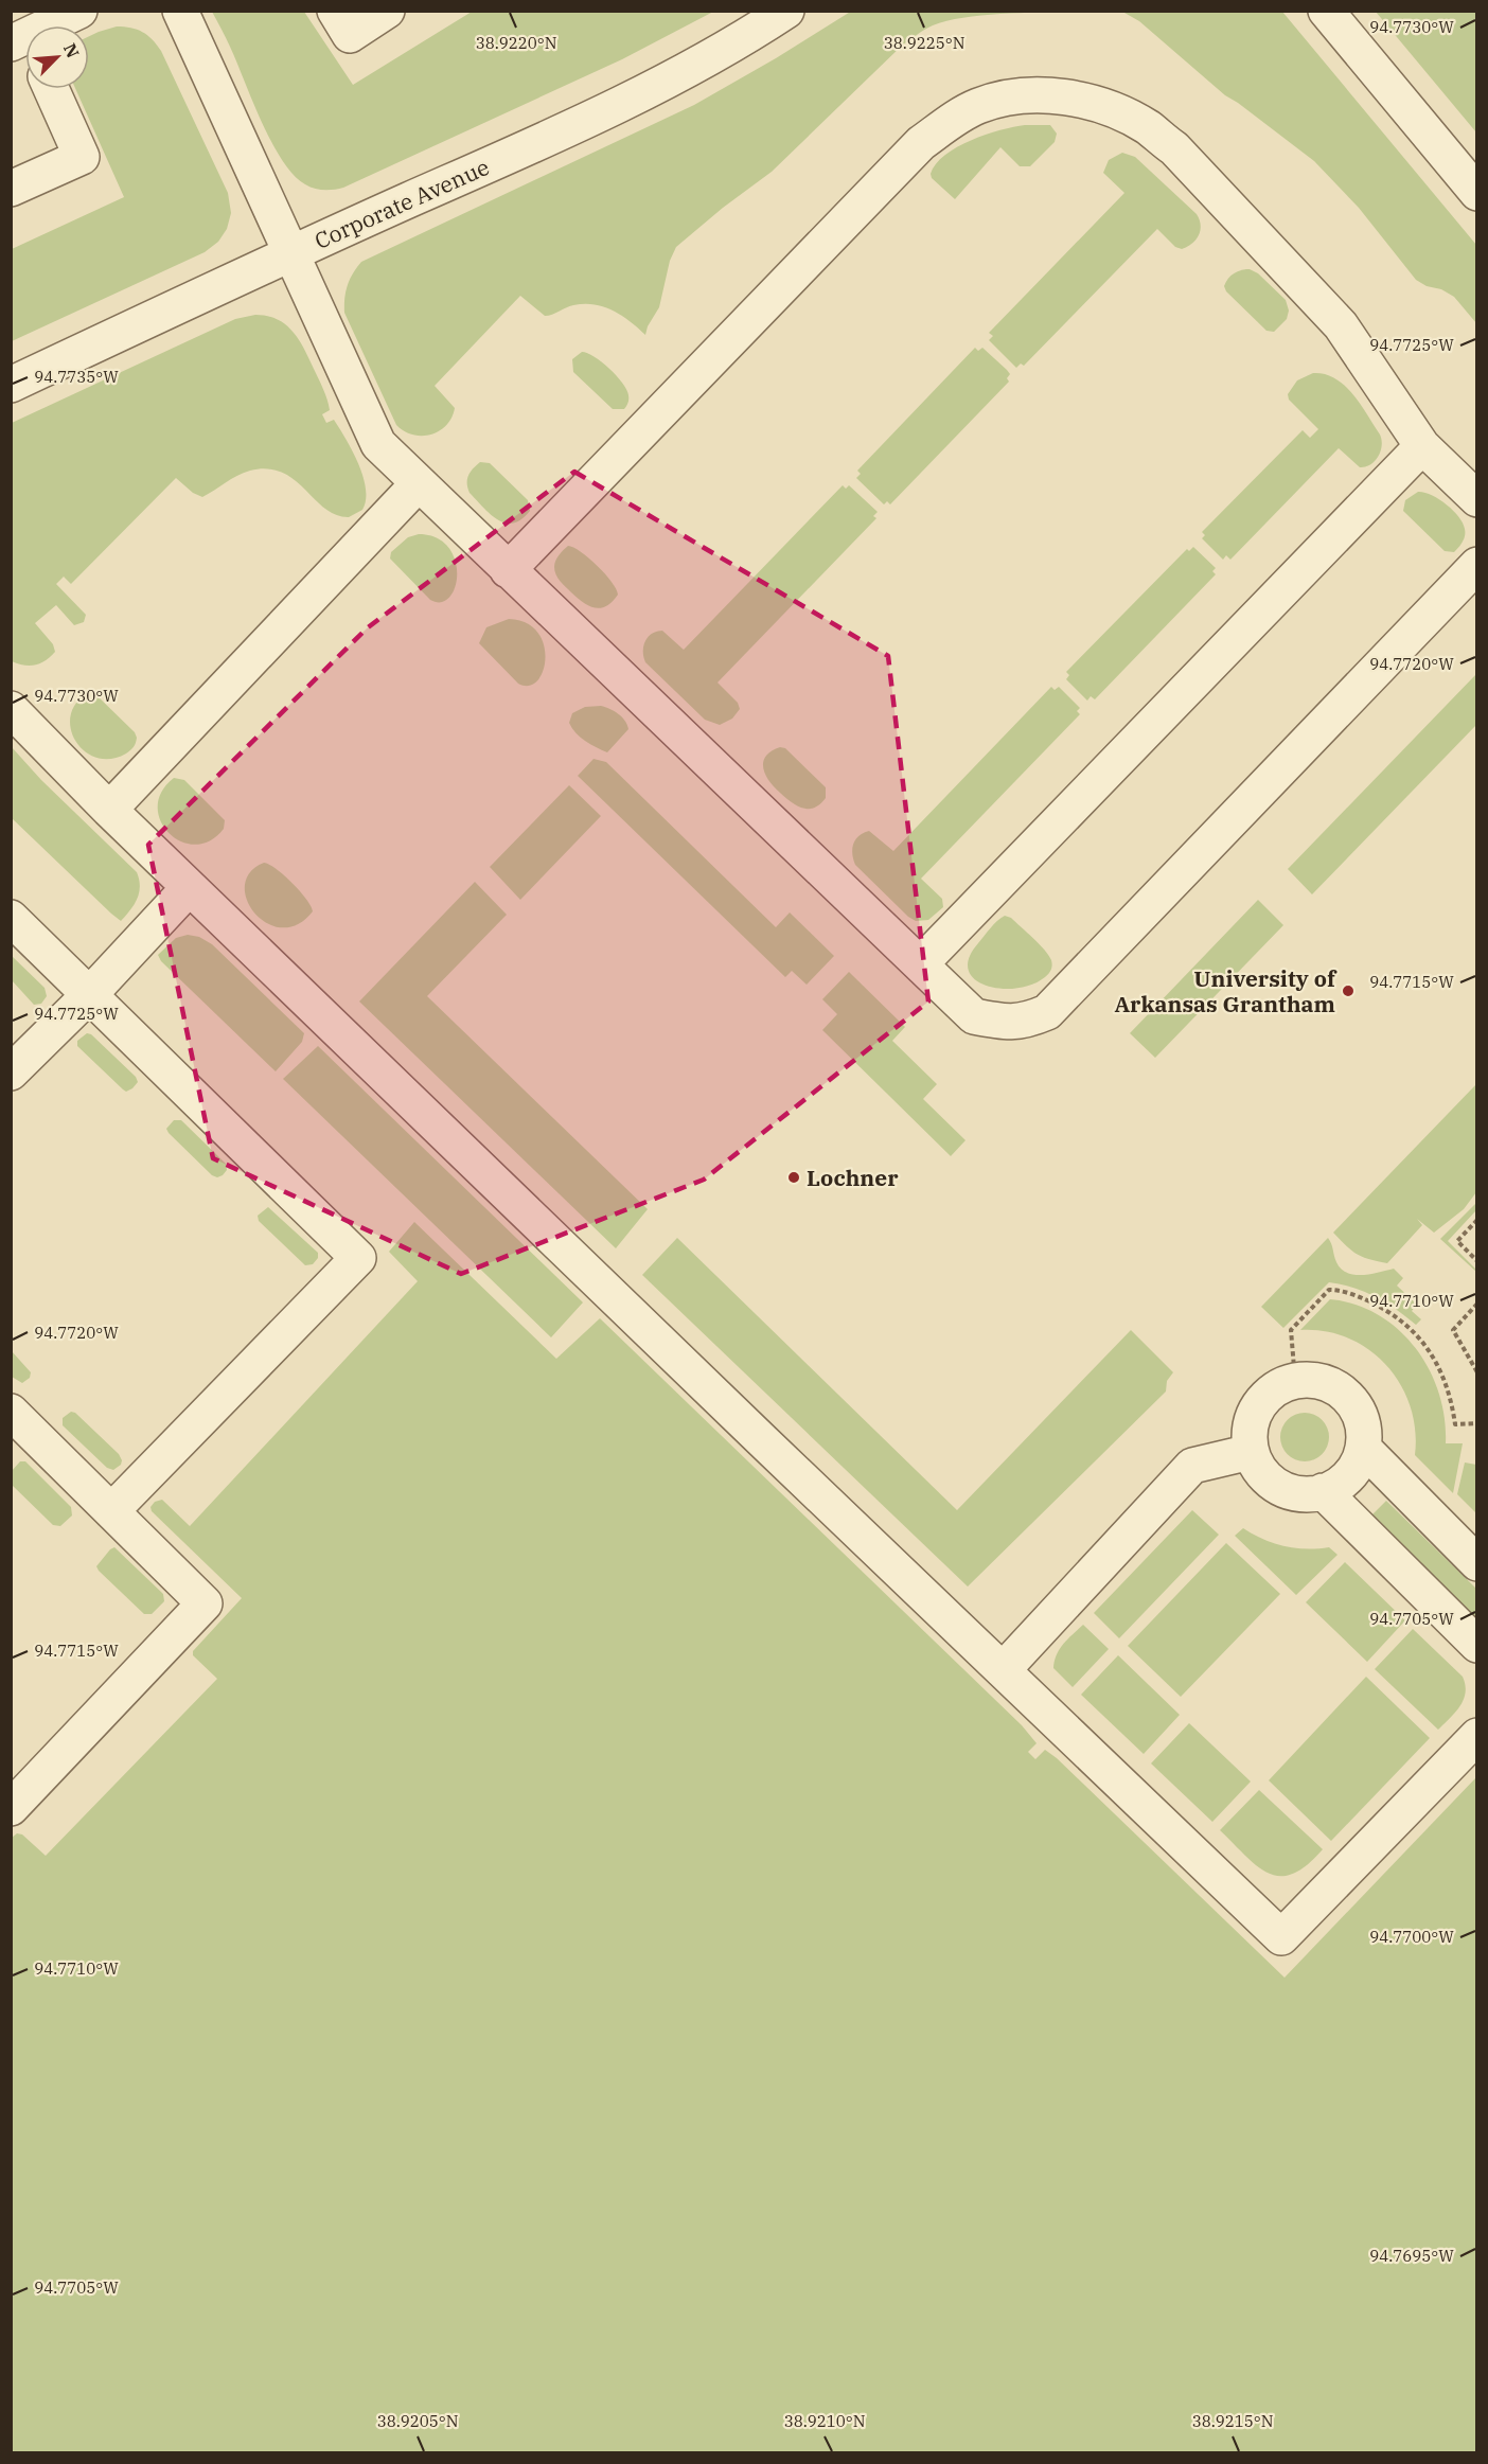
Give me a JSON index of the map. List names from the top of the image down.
{
  "streets": {
    "street": ["Corporate Avenue"]
  },
  "places": ["University of Arkansas Grantham", "Lochner"],
  "north": "top right",
  "coordinates": [
    "94.7730°W",
    "38.9220°N",
    "38.9225°N",
    "94.7725°W",
    "94.7735°W",
    "94.7720°W",
    "94.7715°W",
    "94.7710°W",
    "94.7705°W",
    "94.7700°W",
    "94.7695°W",
    "38.9205°N",
    "38.9210°N",
    "38.9215°N"
  ]
}
